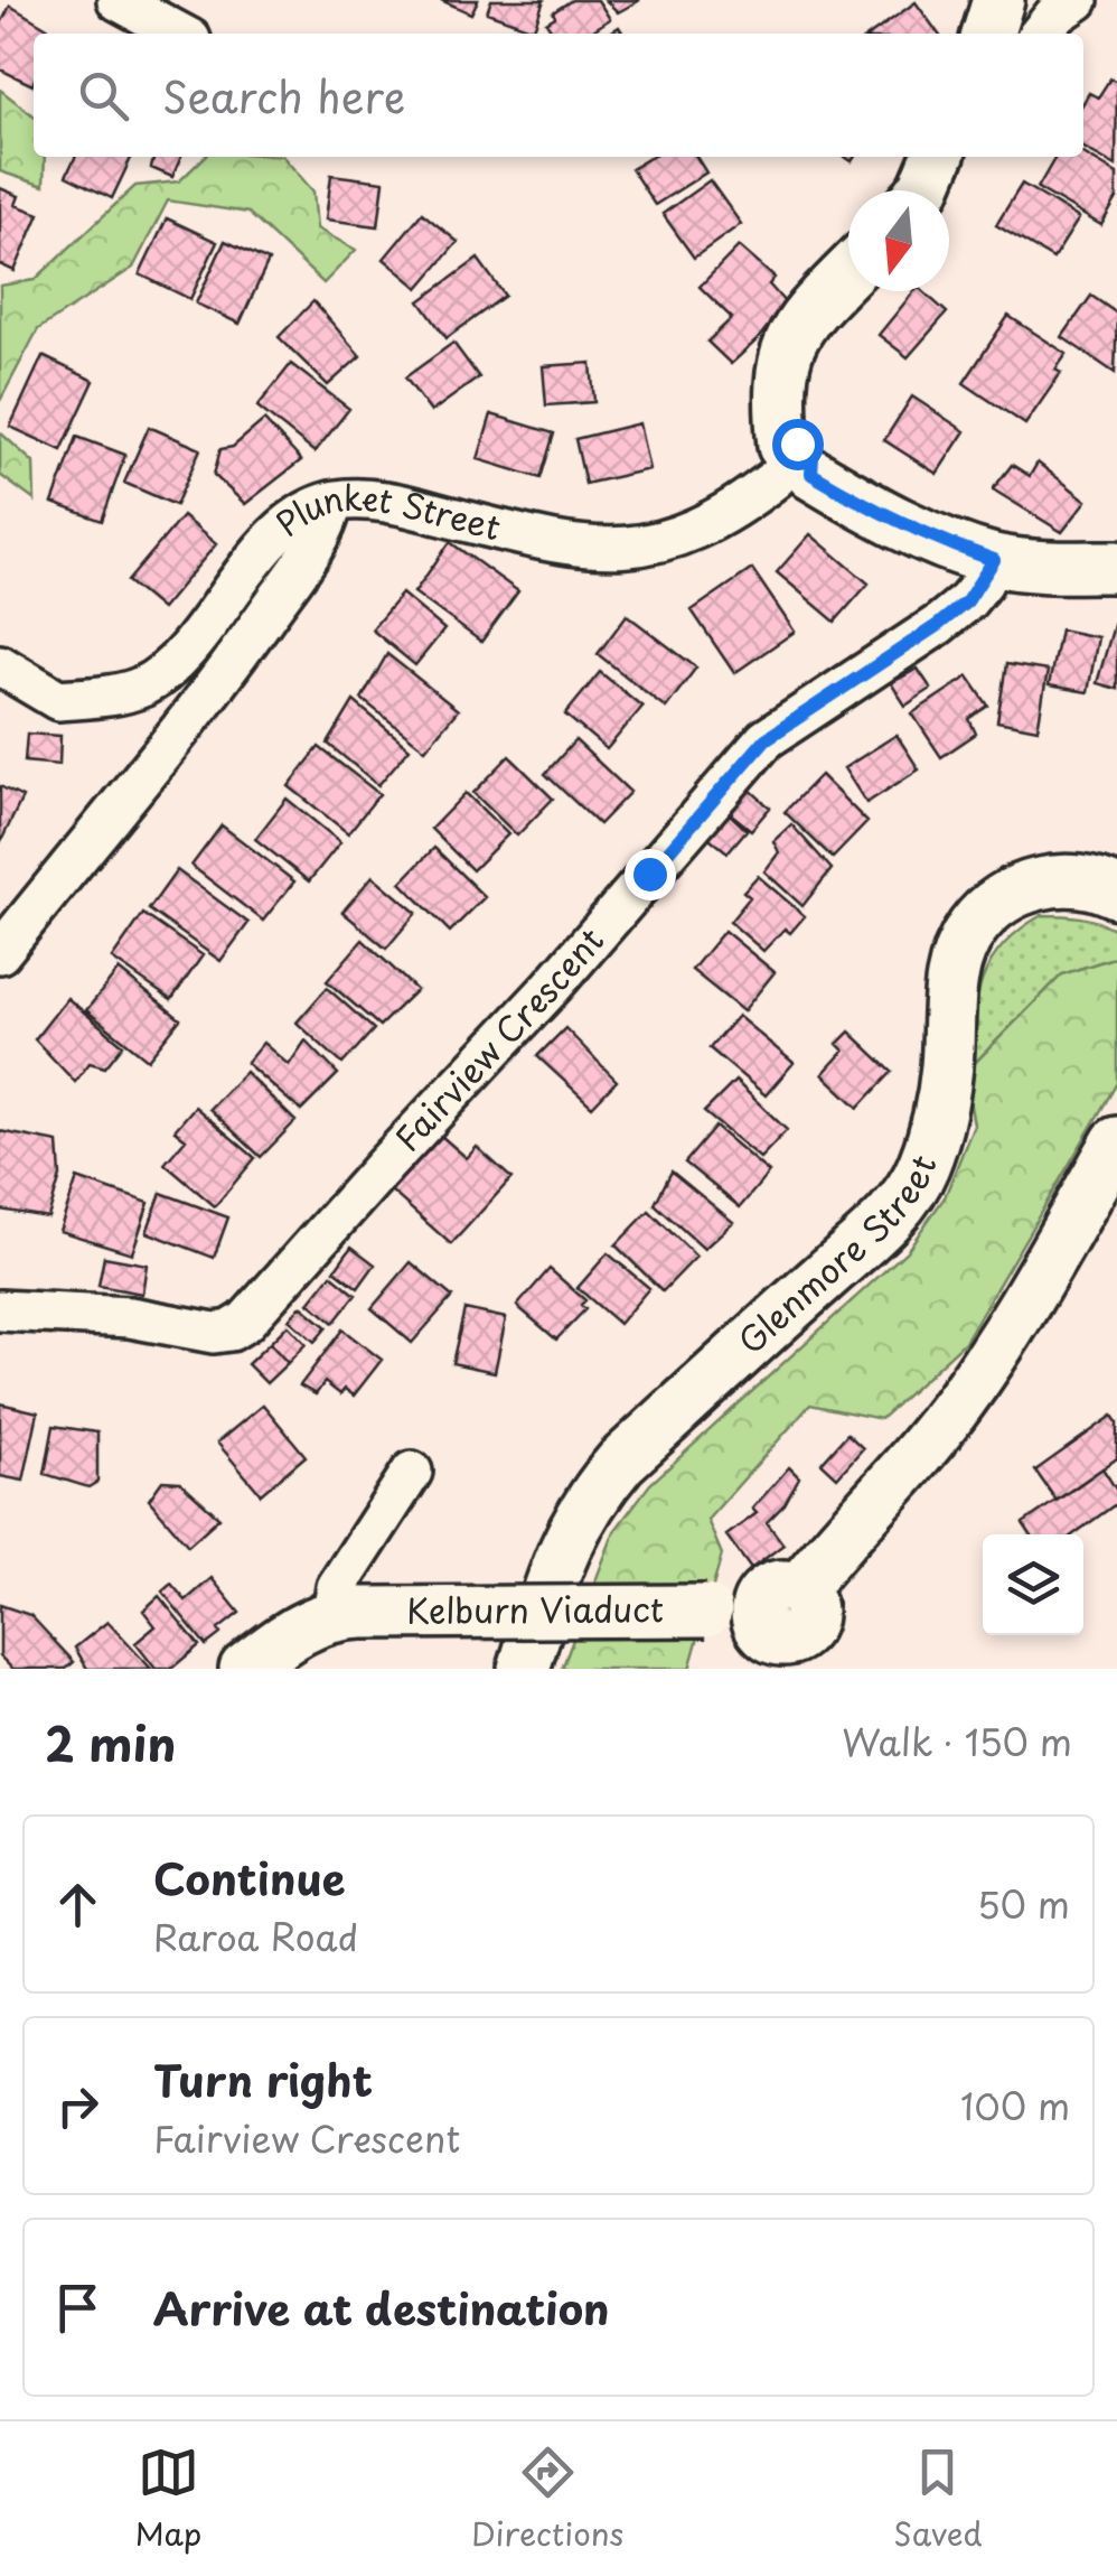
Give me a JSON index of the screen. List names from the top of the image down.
{
  "streets": {
    "main road": ["Glenmore Street", "Kelburn Viaduct"],
    "street": ["Plunket Street", "Fairview Crescent"]
  },
  "north": "bottom",
  "page": {
    "search": "Search here",
    "heading": ["2 min", "Walk · 150 m"],
    "list": [
      ["Continue", "Raroa Road", "50 m"],
      ["Turn right", "Fairview Crescent", "100 m"],
      "Arrive at destination"
    ],
    "nav": ["Map", "Directions", "Saved"]
  }
}
